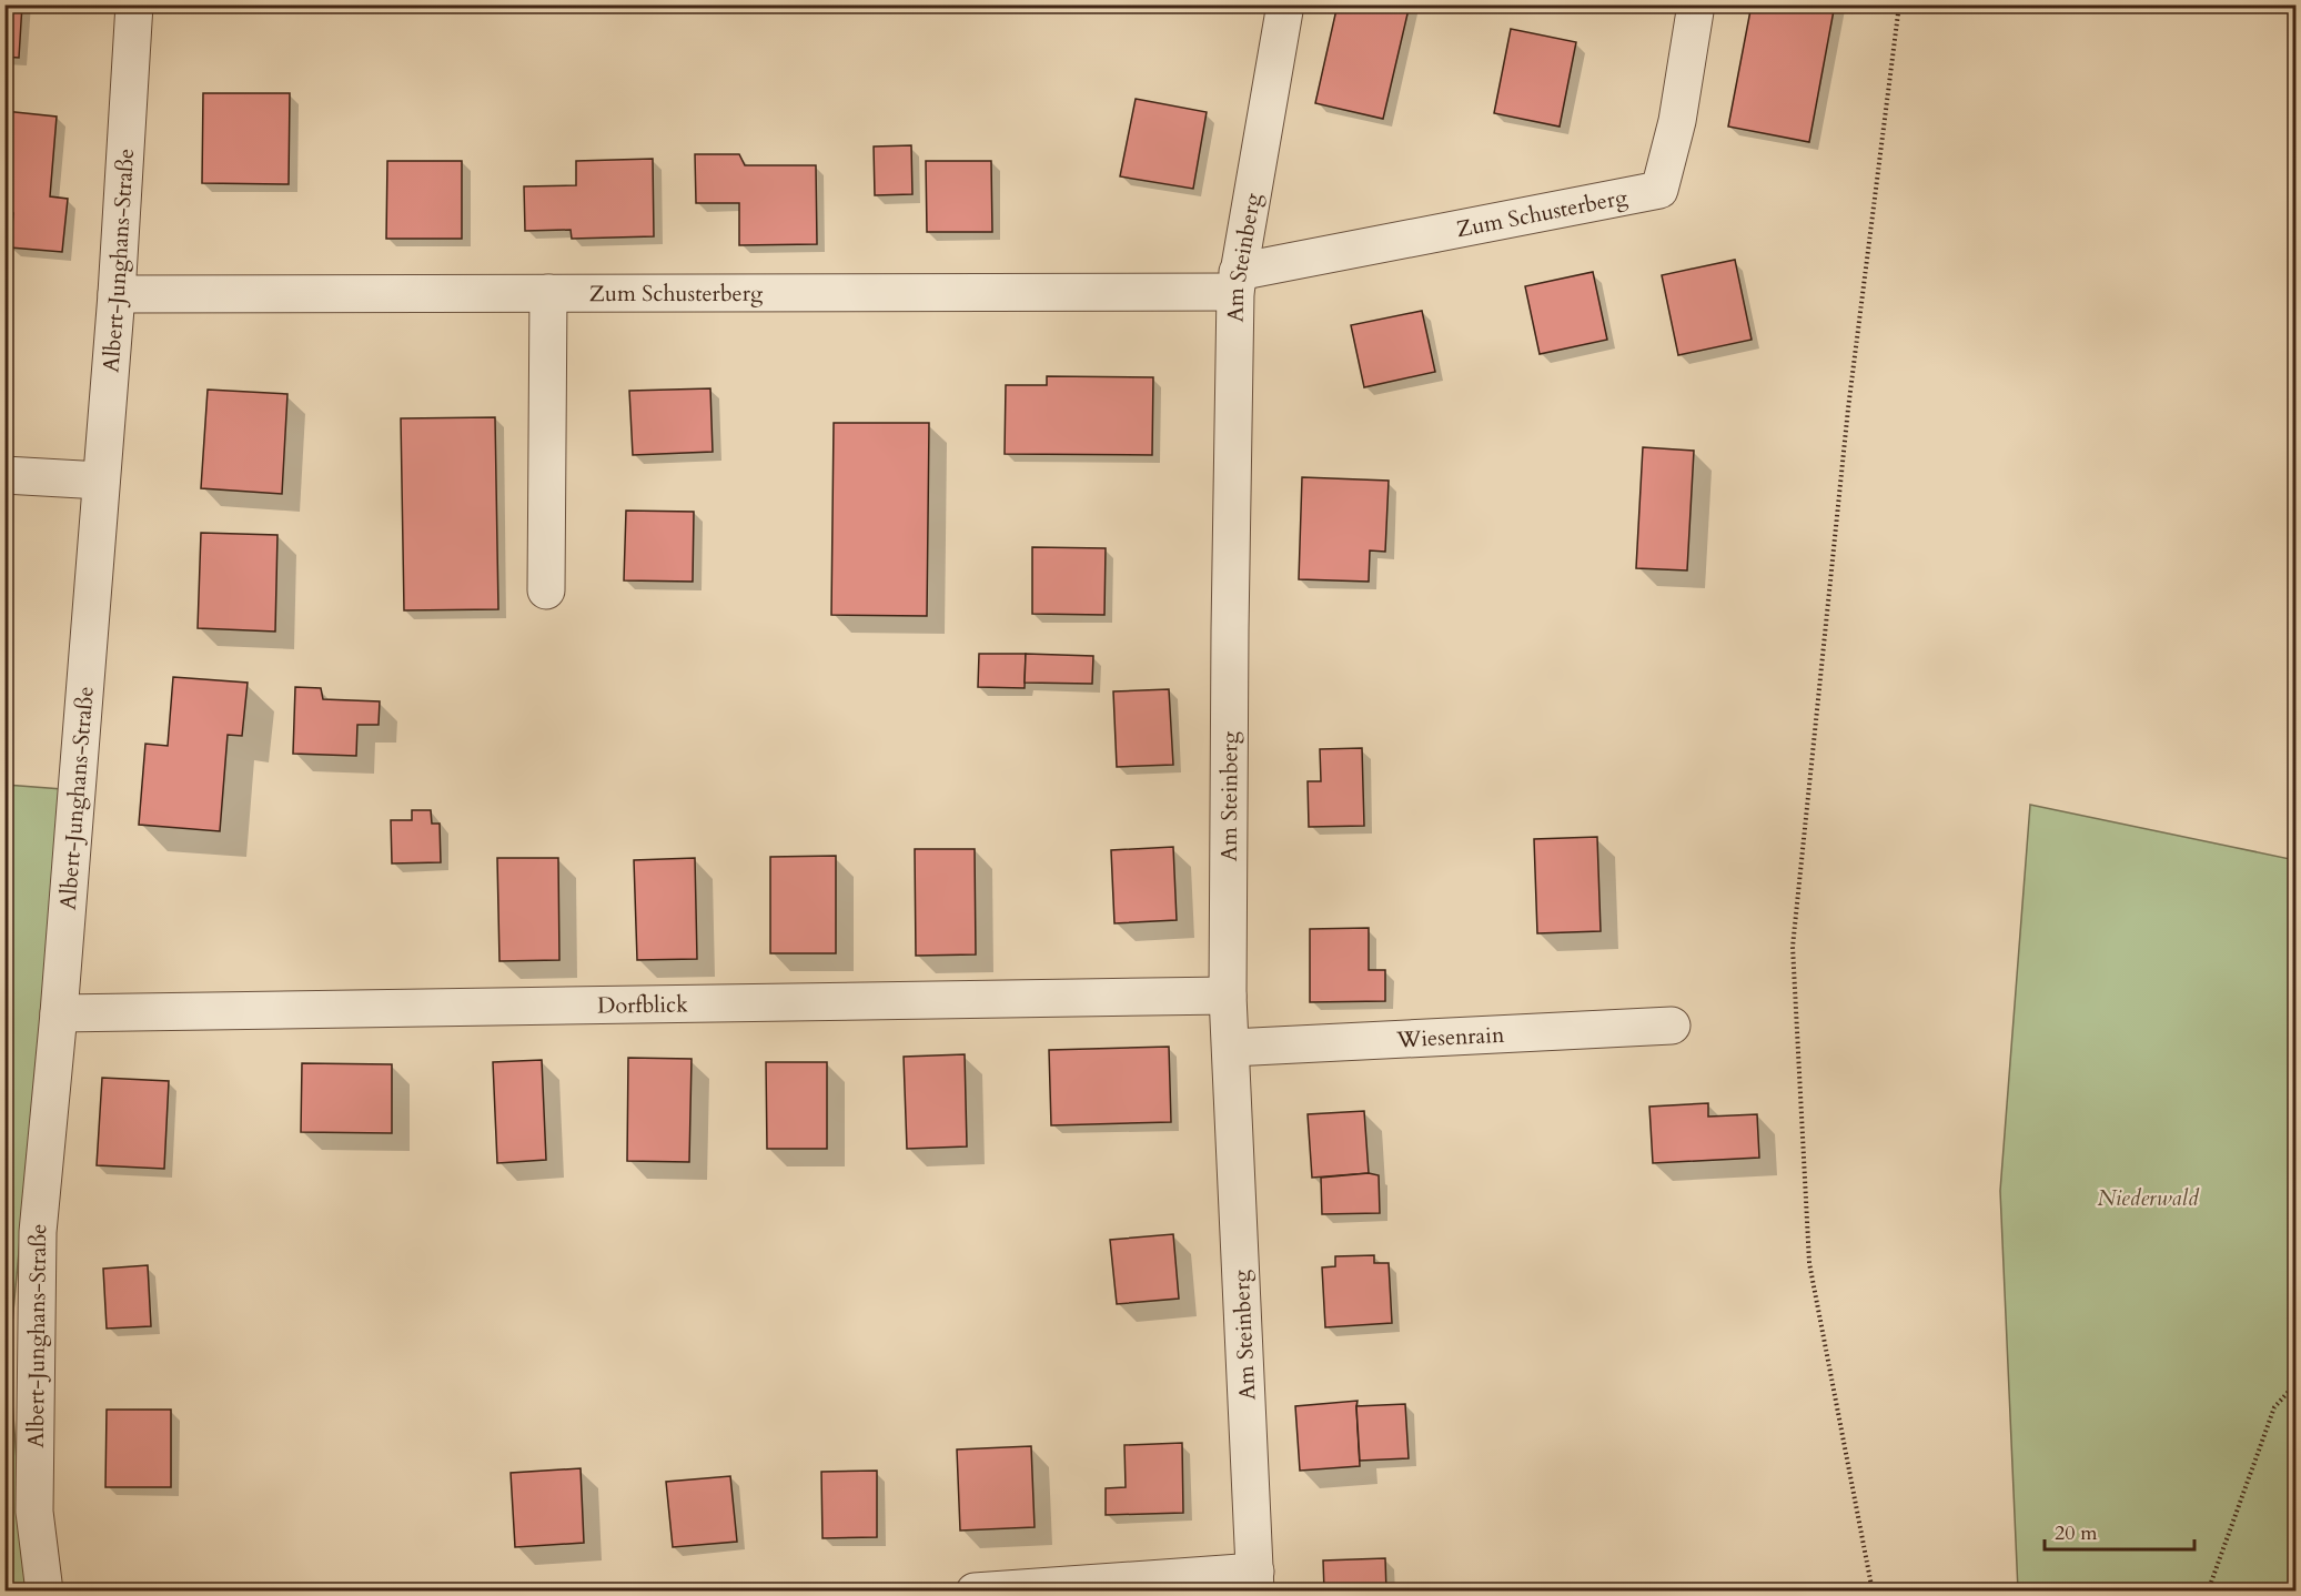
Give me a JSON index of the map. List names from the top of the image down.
{
  "streets": {
    "street": [
      "Zum Schusterberg",
      "Am Steinberg",
      "Albert-Junghans-Straße",
      "Dorfblick",
      "Wiesenrain"
    ]
  },
  "crossings": [
    ["Zum Schusterberg", "Am Steinberg"],
    ["Zum Schusterberg", "Albert-Junghans-Straße"],
    ["Am Steinberg", "Dorfblick"],
    ["Am Steinberg", "Wiesenrain"],
    ["Albert-Junghans-Straße", "Dorfblick"]
  ],
  "parks": ["Niederwald"],
  "scale_bar": "20 m"
}
